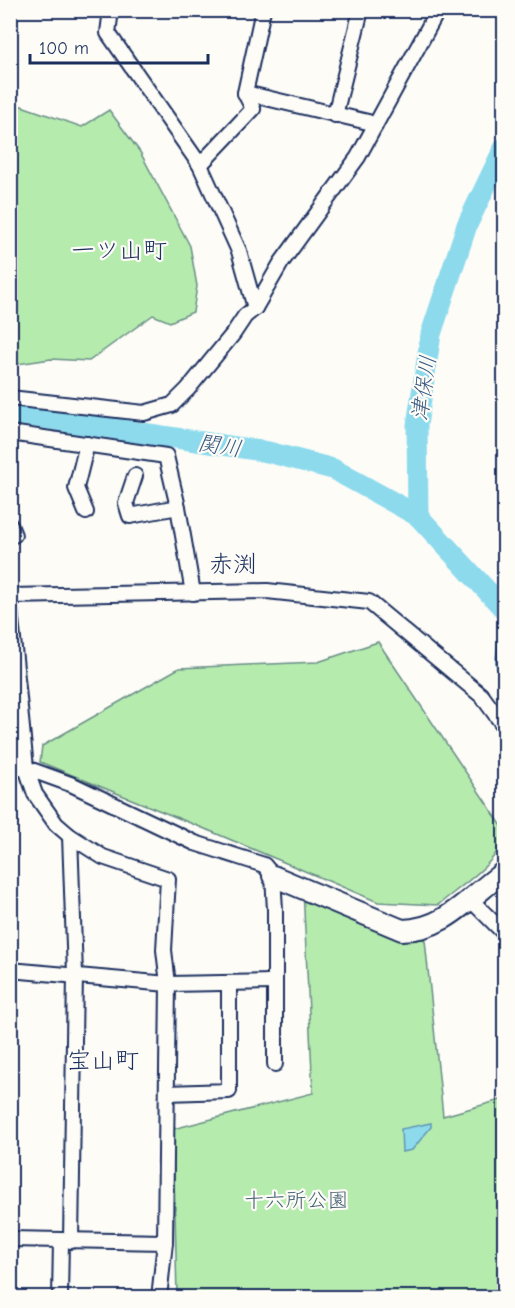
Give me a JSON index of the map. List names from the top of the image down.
{
  "districts": ["一ツ山町", "赤渕", "宝山町"],
  "water": ["津保川", "関川"],
  "parks": ["十六所公園"],
  "scale_bar": "100 m"
}
